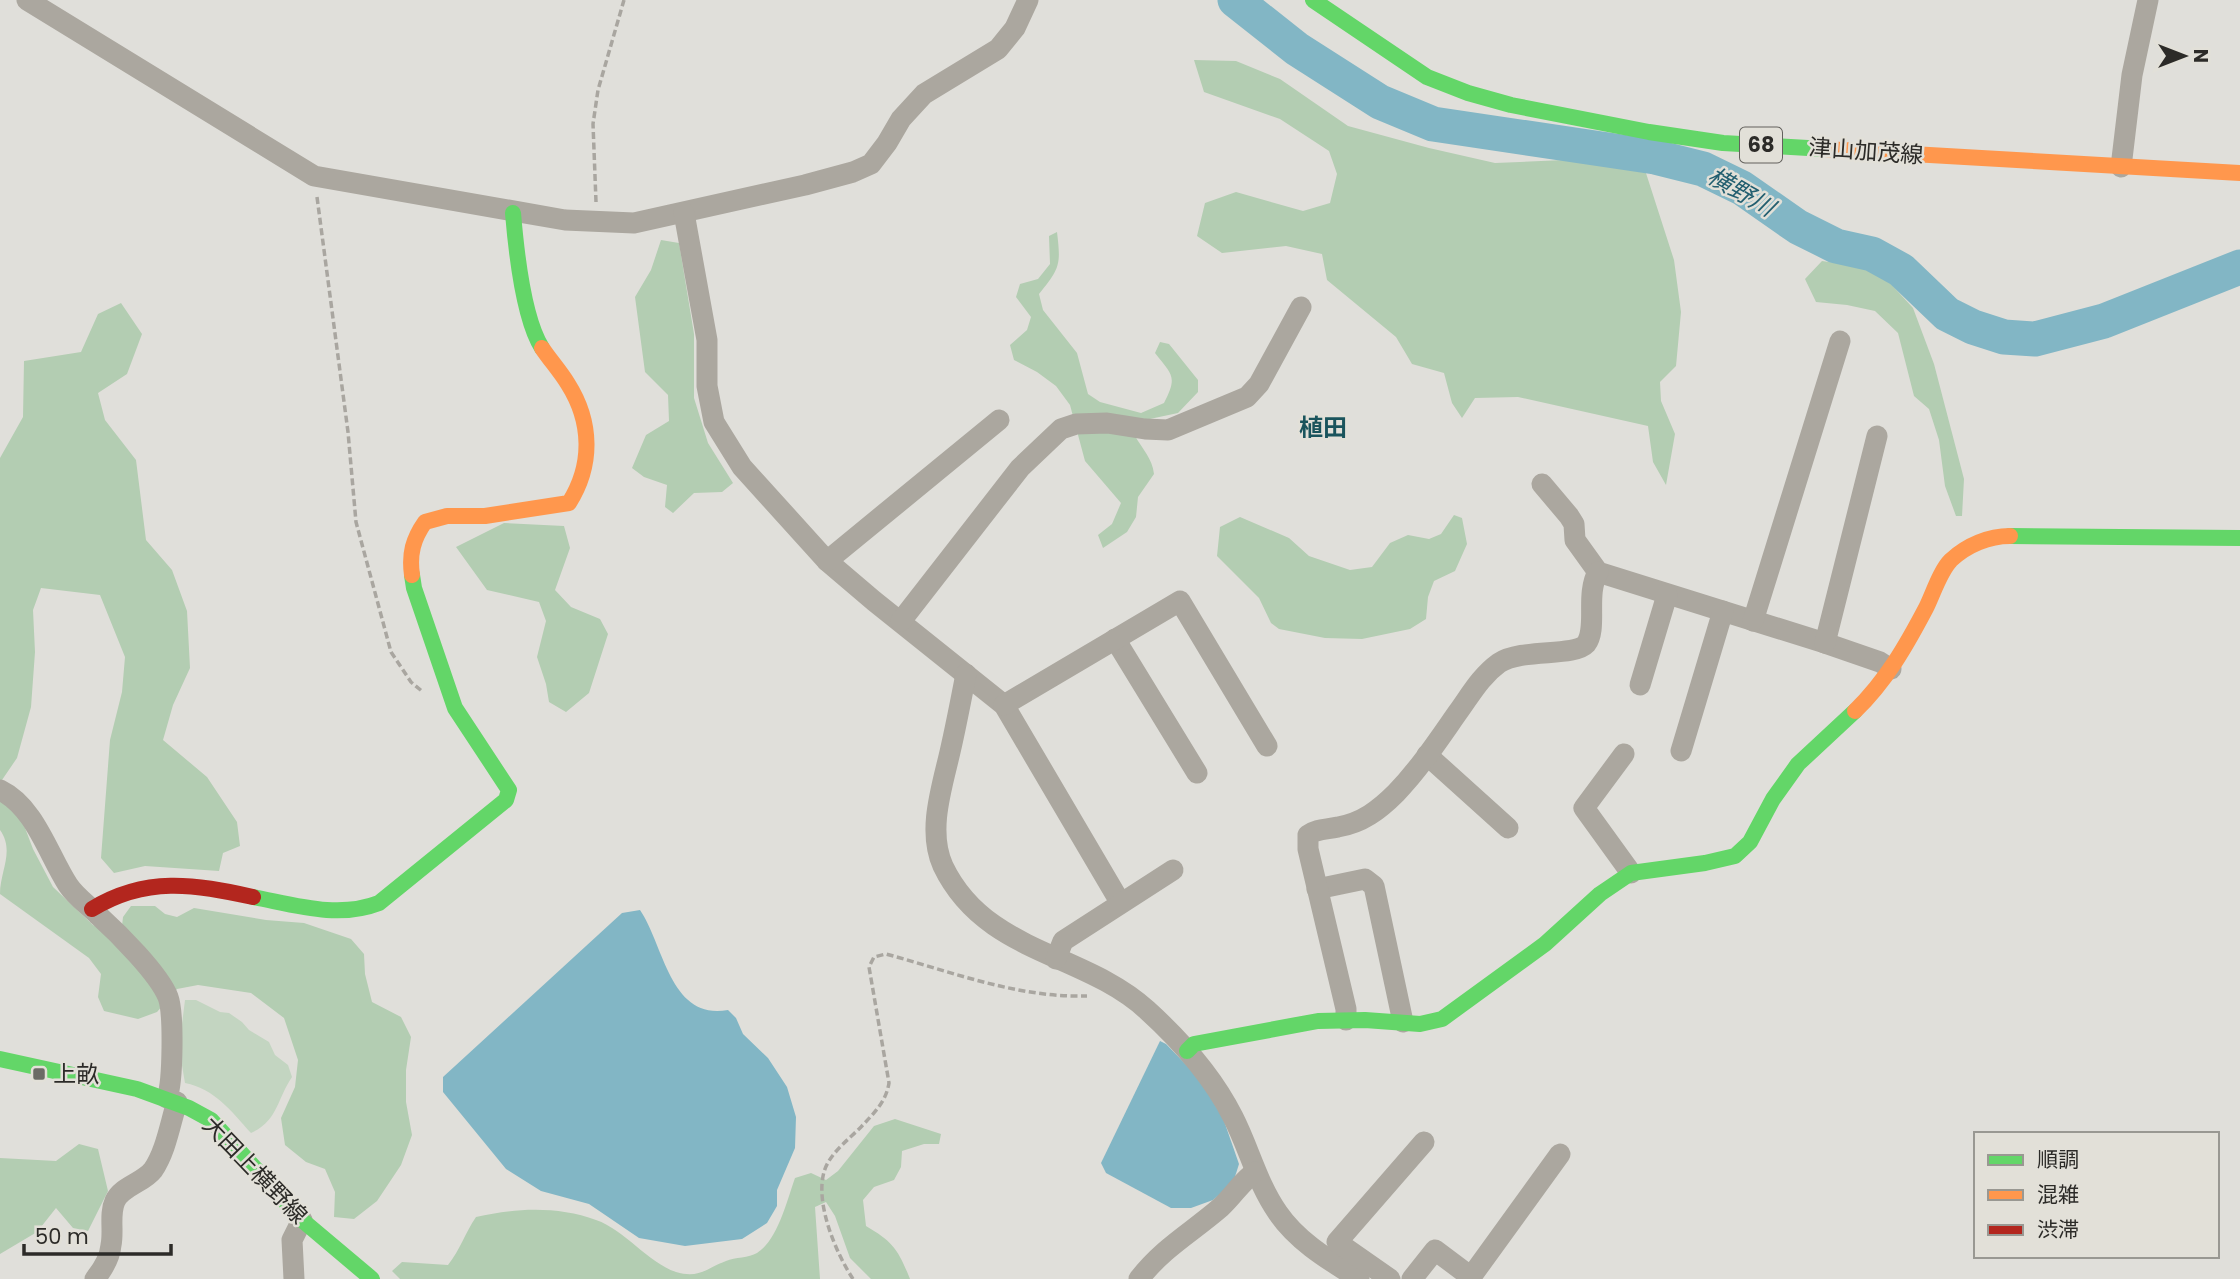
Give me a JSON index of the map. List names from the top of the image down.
{
  "streets": {
    "street": ["68", "津山加茂線", "大田上横野線"]
  },
  "districts": ["植田"],
  "water": ["横野川"],
  "places": {
    "transit": ["上畝"]
  },
  "legend": ["順調", "混雑", "渋滞"],
  "scale_bar": "50 m",
  "north": "right"
}
